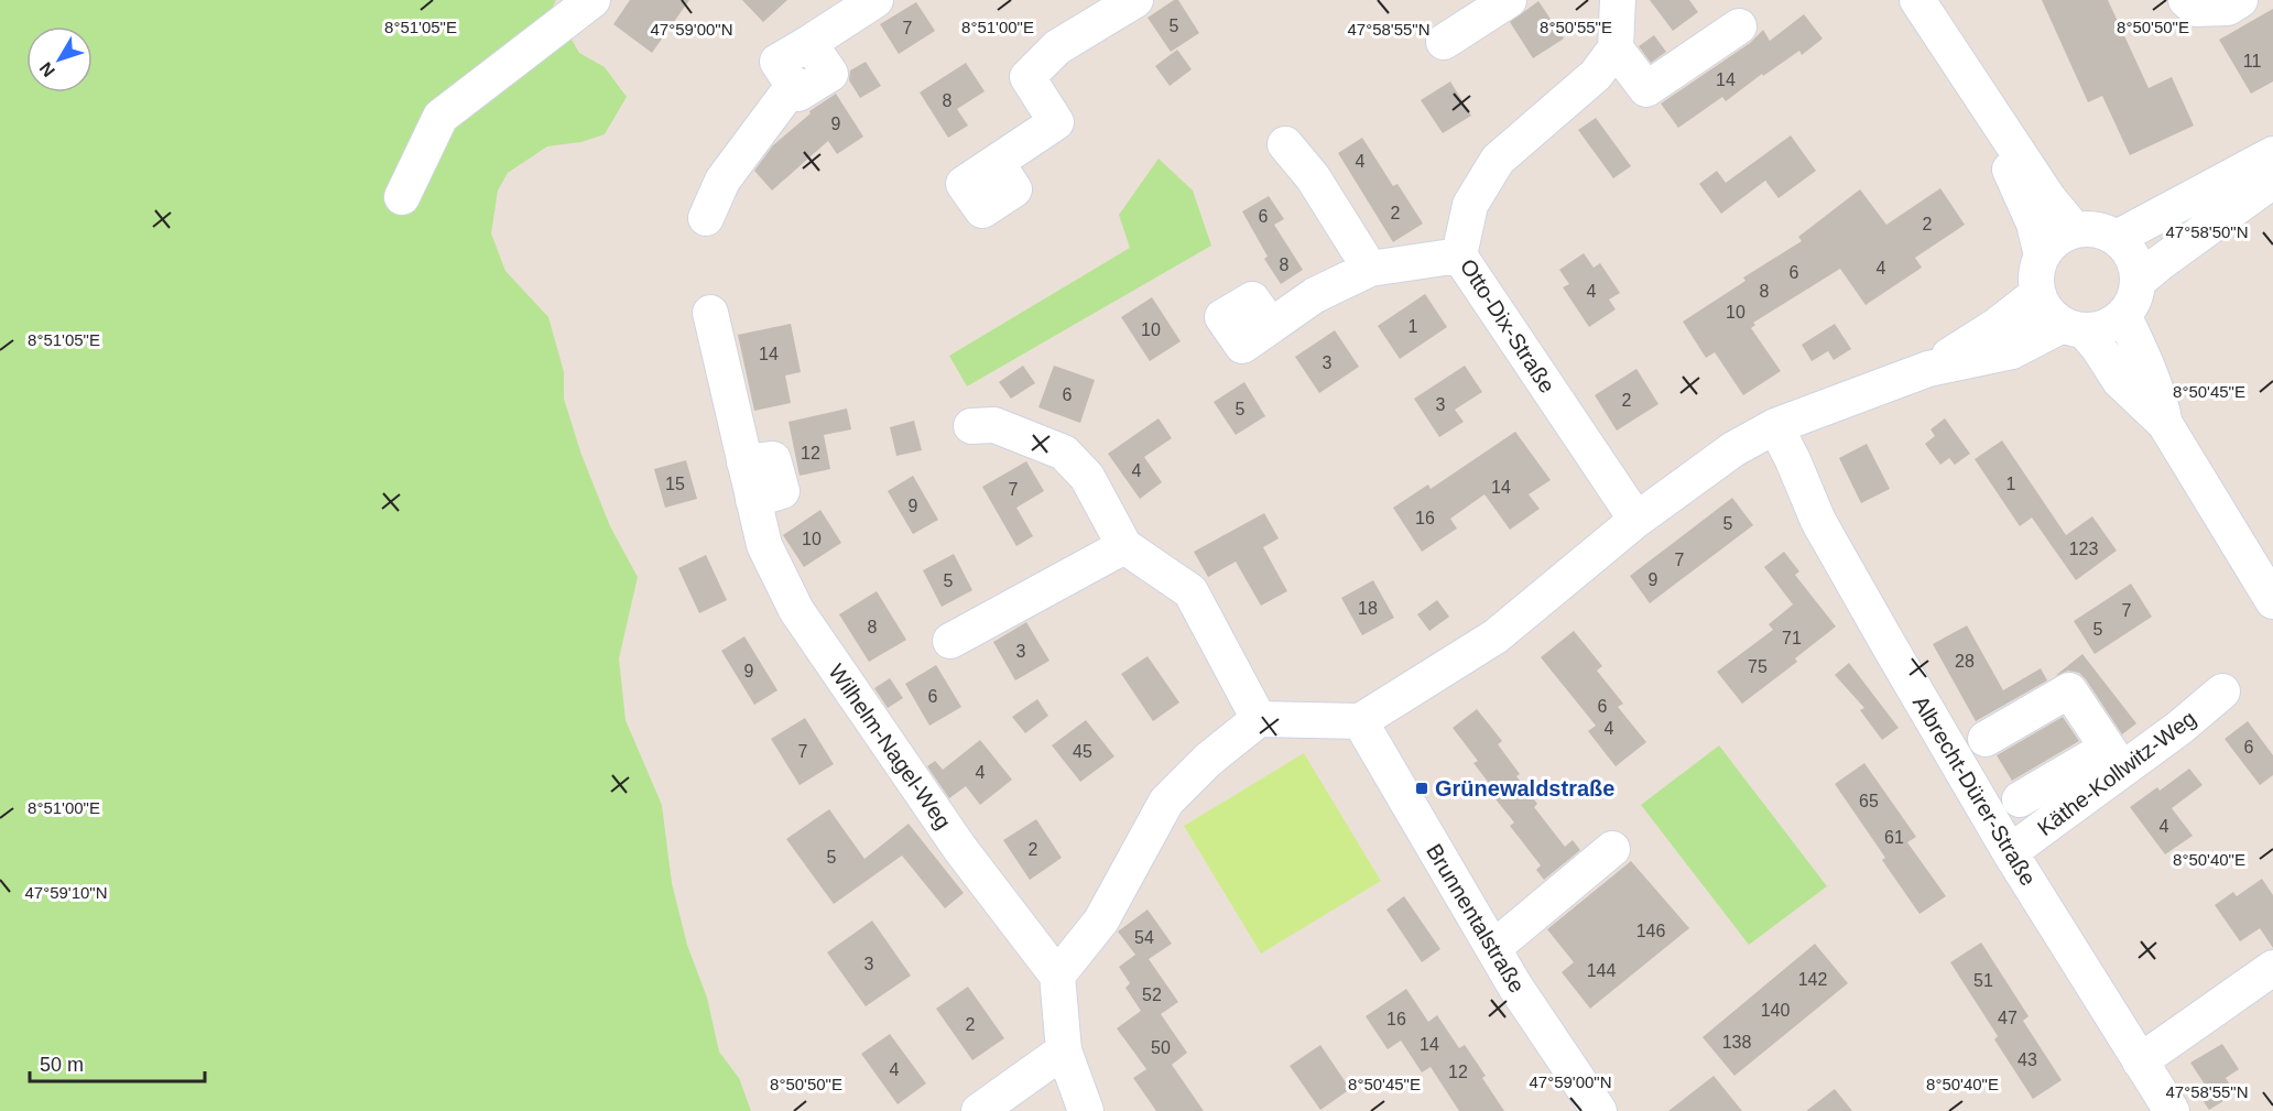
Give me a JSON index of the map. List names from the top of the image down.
{
  "streets": {
    "street": [
      "Otto-Dix-Straße",
      "Wilhelm-Nagel-Weg",
      "Käthe-Kollwitz-Weg",
      "Albrecht-Dürer-Straße",
      "Brunnentalstraße"
    ]
  },
  "crossings": [
    ["Käthe-Kollwitz-Weg", "Albrecht-Dürer-Straße"]
  ],
  "places": {
    "transit": ["Grünewaldstraße"]
  },
  "house_numbers": [
    "5",
    "7",
    "11",
    "14",
    "8",
    "9",
    "4",
    "2",
    "6",
    "2",
    "8",
    "4",
    "6",
    "4",
    "8",
    "10",
    "1",
    "10",
    "14",
    "3",
    "6",
    "2",
    "3",
    "5",
    "12",
    "4",
    "15",
    "1",
    "14",
    "7",
    "9",
    "16",
    "5",
    "10",
    "123",
    "7",
    "9",
    "5",
    "18",
    "7",
    "8",
    "5",
    "71",
    "3",
    "28",
    "75",
    "9",
    "6",
    "6",
    "4",
    "6",
    "7",
    "45",
    "4",
    "65",
    "4",
    "61",
    "2",
    "5",
    "146",
    "54",
    "3",
    "144",
    "142",
    "51",
    "52",
    "140",
    "47",
    "16",
    "2",
    "138",
    "14",
    "50",
    "43",
    "4",
    "12"
  ],
  "scale_bar": "50 m",
  "north": "bottom left",
  "coordinates": [
    "8°51'05\"E",
    "8°51'00\"E",
    "8°50'55\"E",
    "8°50'50\"E",
    "47°59'00\"N",
    "47°58'55\"N",
    "47°58'50\"N",
    "8°50'45\"E",
    "8°50'40\"E",
    "47°59'10\"N"
  ]
}
